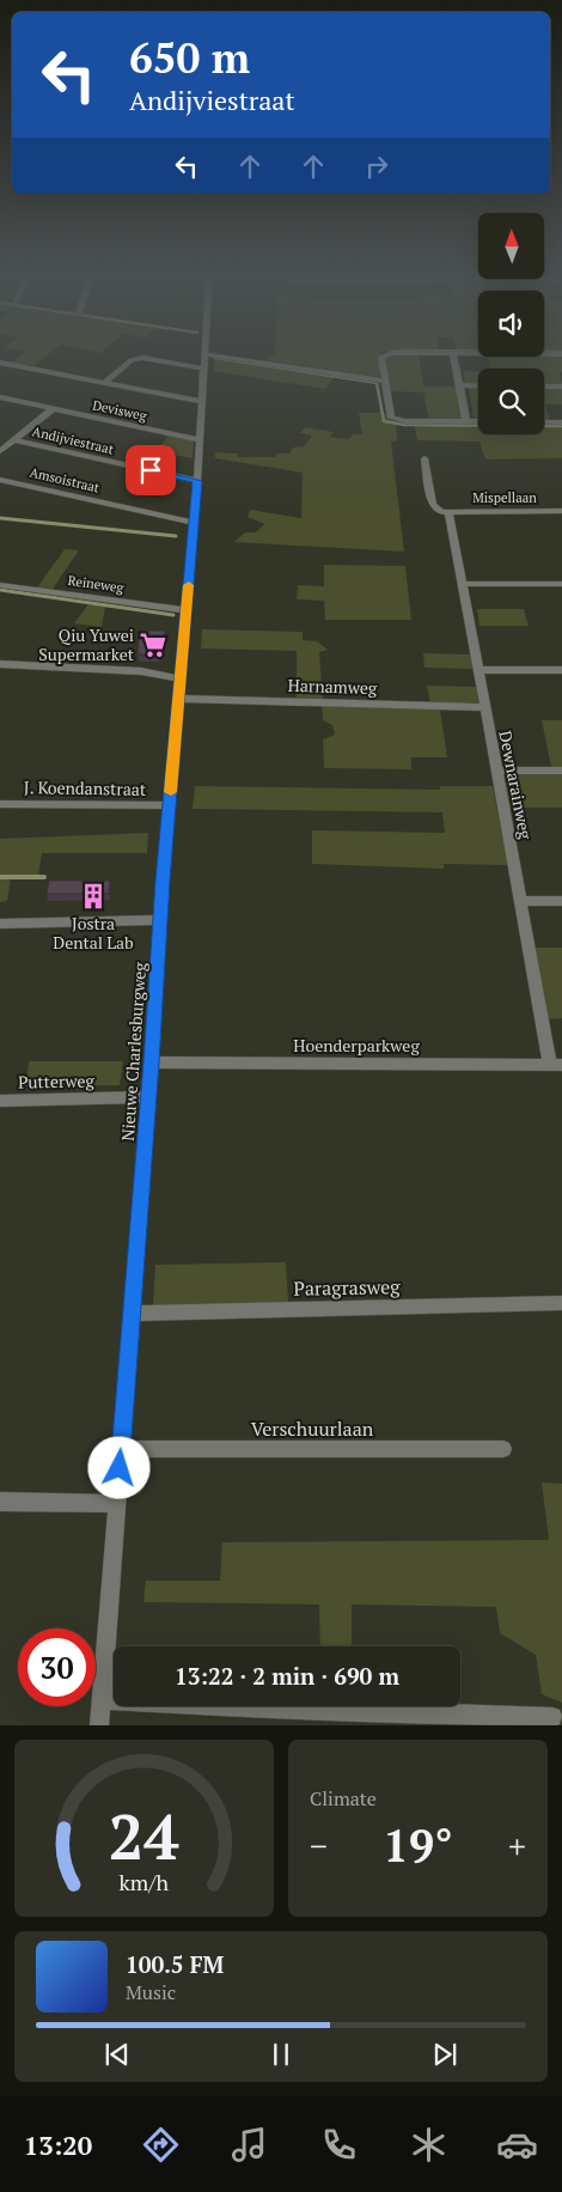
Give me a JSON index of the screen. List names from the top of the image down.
{
  "streets": {
    "street": [
      "Devisweg",
      "Andijviestraat",
      "Amsoistraat",
      "Mispellaan",
      "Reineweg",
      "Harnamweg",
      "Dewnarainweg",
      "J. Koendanstraat",
      "Hoenderparkweg",
      "Nieuwe Charlesburgweg",
      "Putterweg",
      "Paragrasweg",
      "Verschuurlaan"
    ]
  },
  "crossings": [
    ["Devisweg", "Nieuwe Charlesburgweg"],
    ["Andijviestraat", "Nieuwe Charlesburgweg"],
    ["Amsoistraat", "Nieuwe Charlesburgweg"],
    ["Mispellaan", "Dewnarainweg"],
    ["Reineweg", "Nieuwe Charlesburgweg"],
    ["Harnamweg", "Dewnarainweg"],
    ["Harnamweg", "Nieuwe Charlesburgweg"],
    ["Dewnarainweg", "Hoenderparkweg"],
    ["J. Koendanstraat", "Nieuwe Charlesburgweg"],
    ["Hoenderparkweg", "Nieuwe Charlesburgweg"],
    ["Nieuwe Charlesburgweg", "Putterweg"],
    ["Nieuwe Charlesburgweg", "Paragrasweg"],
    ["Nieuwe Charlesburgweg", "Verschuurlaan"]
  ],
  "places": {
    "supermarket": ["Qiu Yuwei Supermarket"],
    "building": ["Jostra Dental Lab"]
  },
  "north": "top",
  "page": {
    "turn": ["650 m", "Andijviestraat"],
    "limit": "30",
    "trip": "13:22 · 2 min · 690 m",
    "tile": "Climate",
    "heat": ["−", "19°", "+"],
    "song": ["100.5 FM", "Music"],
    "tabs": "13:20",
    "gauge": ["24", "km/h"]
  }
}
